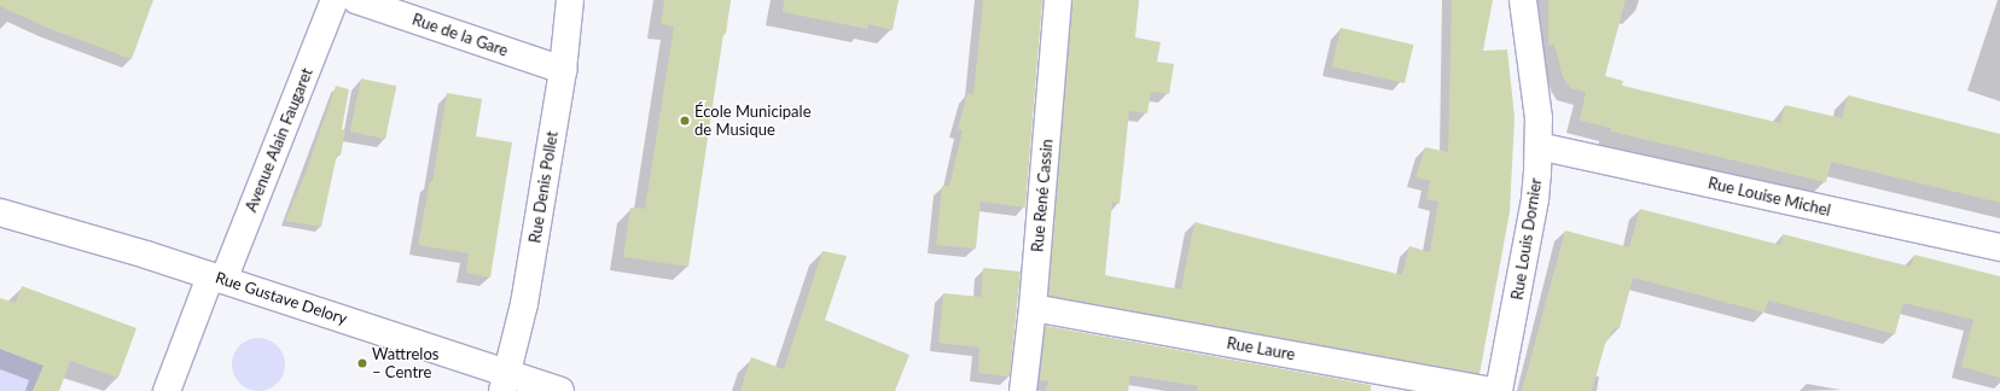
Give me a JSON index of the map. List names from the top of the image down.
{
  "streets": {
    "street": [
      "Rue de la Gare",
      "Avenue Alain Faugaret",
      "Rue Denis Pollet",
      "Rue René Cassin",
      "Rue Louise Michel",
      "Rue Louis Dornier",
      "Rue Gustave Delory",
      "Rue Laure"
    ]
  },
  "crossings": [
    ["Rue de la Gare", "Rue Denis Pollet"],
    ["Avenue Alain Faugaret", "Rue Gustave Delory"],
    ["Rue Denis Pollet", "Rue Gustave Delory"],
    ["Rue René Cassin", "Rue Laure"],
    ["Rue Louise Michel", "Rue Louis Dornier"]
  ],
  "places": ["École Municipale de Musique", "Wattrelos – Centre"]
}
